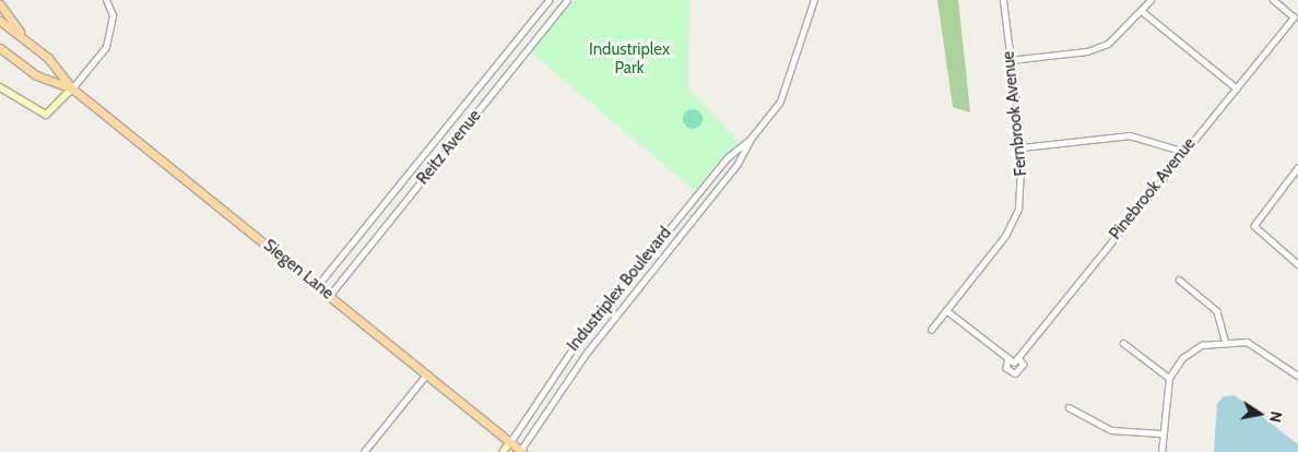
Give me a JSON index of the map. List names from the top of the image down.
{
  "streets": {
    "main road": ["Siegen Lane"],
    "street": [
      "Fernbrook Avenue",
      "Reitz Avenue",
      "Pinebrook Avenue",
      "Industriplex Boulevard"
    ]
  },
  "crossings": [
    ["Reitz Avenue", "Siegen Lane"],
    ["Siegen Lane", "Industriplex Boulevard"]
  ],
  "parks": ["Industriplex Park"],
  "north": "right"
}
